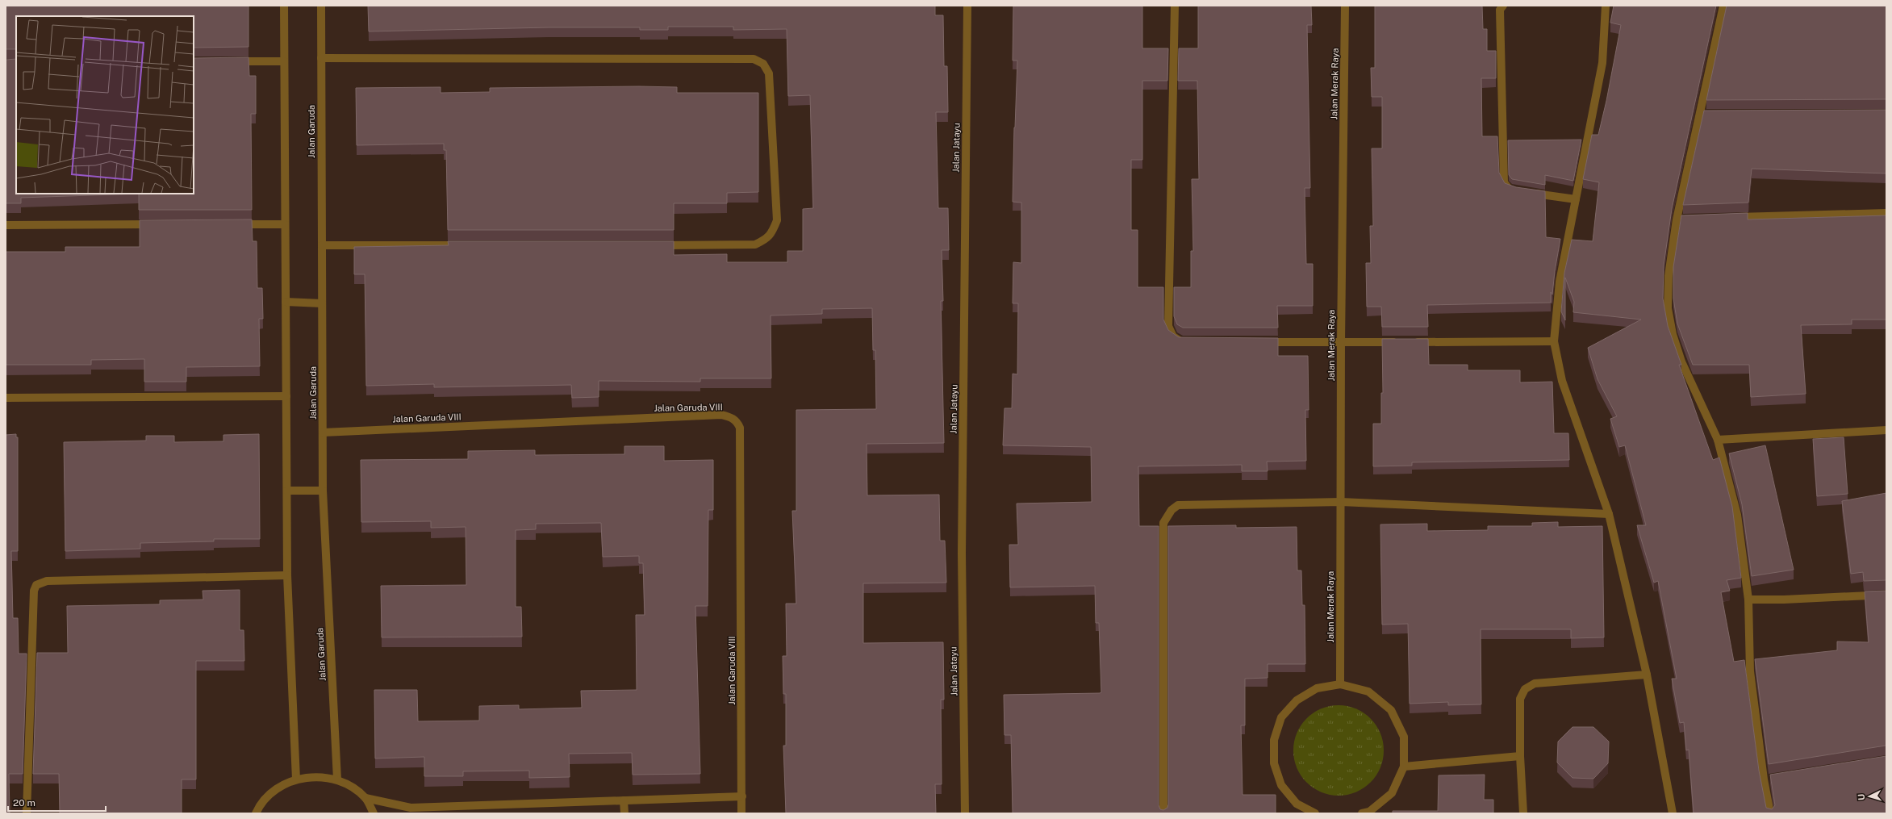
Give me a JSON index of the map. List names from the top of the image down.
{
  "streets": {
    "street": [
      "Jalan Merak Raya",
      "Jalan Garuda",
      "Jalan Jatayu",
      "Jalan Garuda VIII"
    ]
  },
  "crossings": [
    ["Jalan Garuda", "Jalan Garuda VIII"]
  ],
  "scale_bar": "20 m",
  "north": "left"
}
